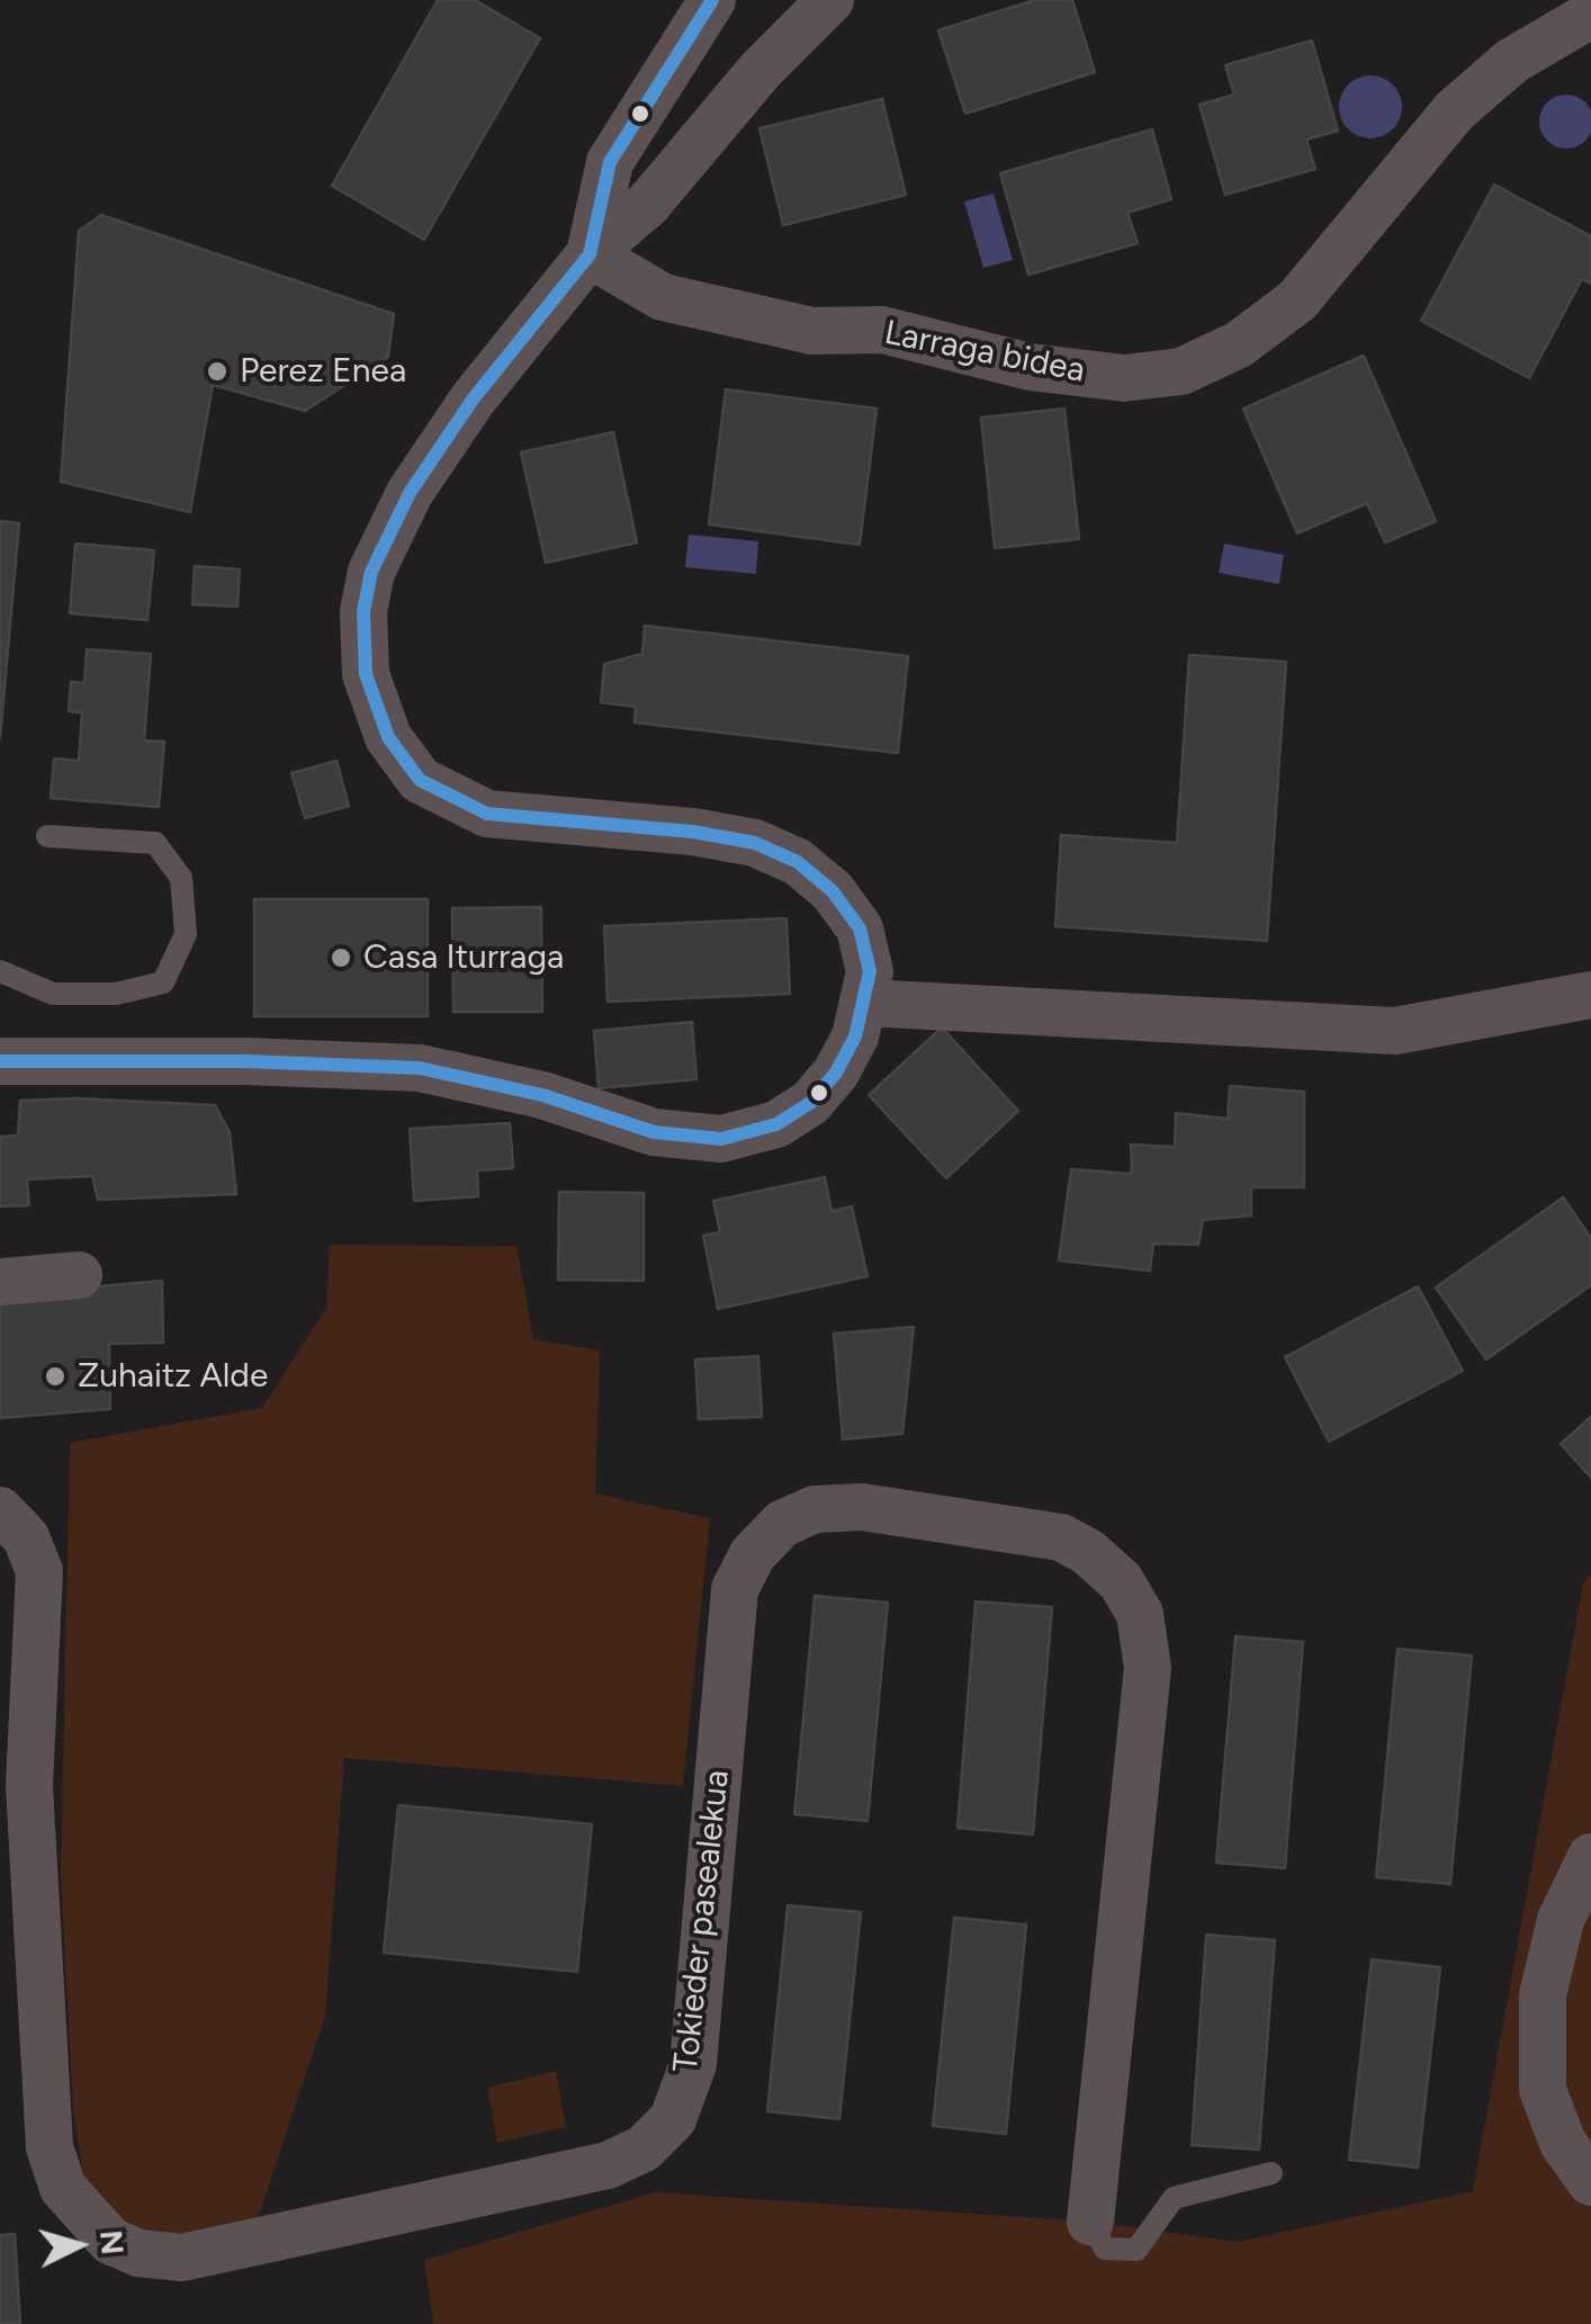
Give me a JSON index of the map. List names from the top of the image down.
{
  "streets": {
    "street": ["Larraga bidea", "Tokieder pasealekua"]
  },
  "places": ["Perez Enea", "Casa Iturraga", "Zuhaitz Alde"],
  "north": "right"
}
